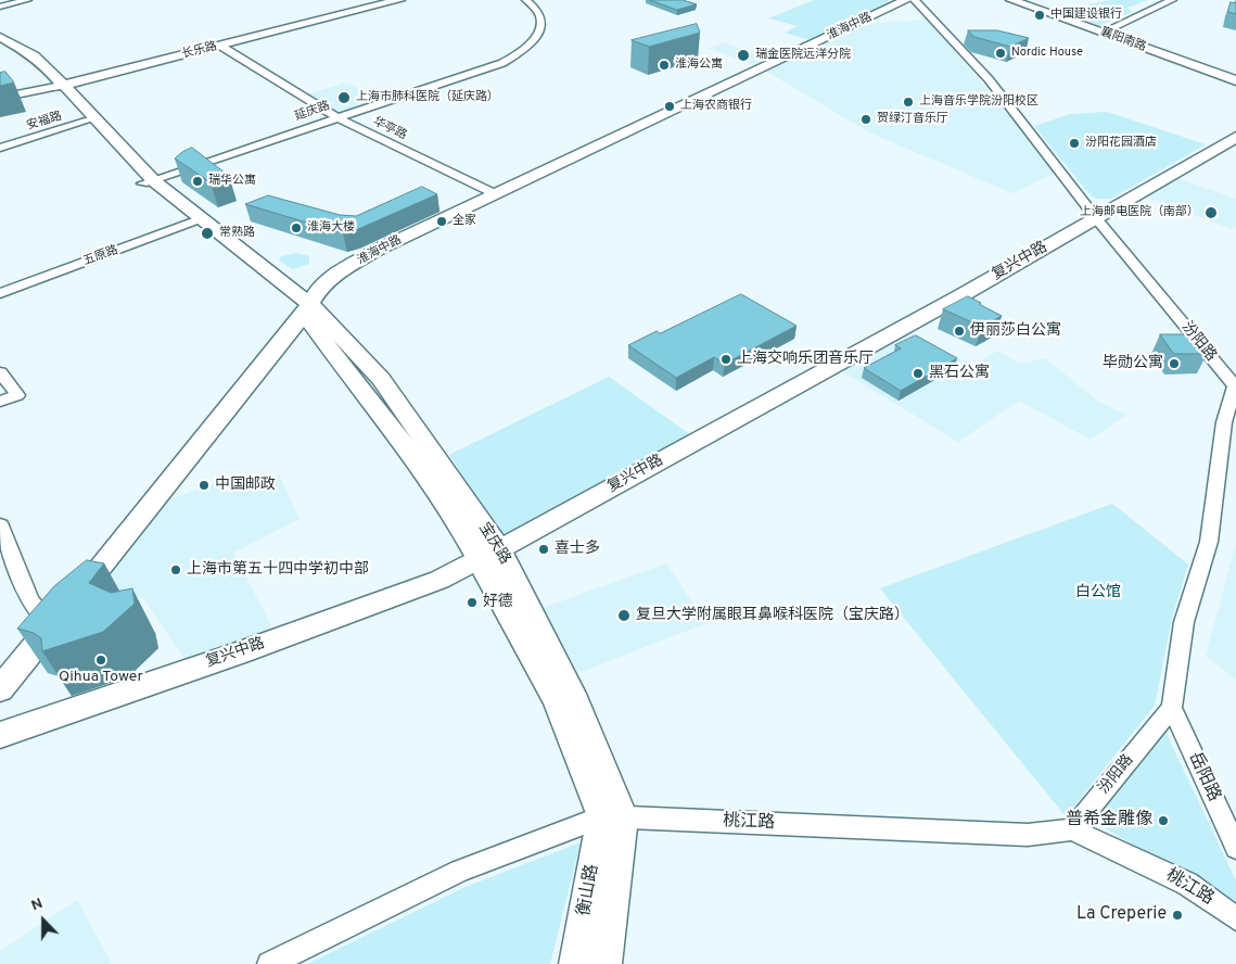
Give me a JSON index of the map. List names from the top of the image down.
{
  "streets": {
    "main road": [
      "淮海中路",
      "襄阳南路",
      "长乐路",
      "复兴中路",
      "宝庆路",
      "衡山路"
    ],
    "street": [
      "延庆路",
      "安福路",
      "华亭路",
      "五原路",
      "汾阳路",
      "岳阳路",
      "桃江路"
    ]
  },
  "crossings": [
    ["淮海中路", "华亭路"],
    ["淮海中路", "宝庆路"],
    ["长乐路", "华亭路"],
    ["延庆路", "华亭路"],
    ["复兴中路", "汾阳路"],
    ["复兴中路", "宝庆路"],
    ["汾阳路", "岳阳路"],
    ["汾阳路", "桃江路"],
    ["宝庆路", "桃江路"],
    ["宝庆路", "衡山路"],
    ["桃江路", "衡山路"]
  ],
  "parks": ["白公馆"],
  "places": [
    "中国建设银行",
    "Nordic House",
    "瑞金医院远洋分院",
    "淮海公寓",
    "上海市肺科医院（延庆路）",
    "上海音乐学院汾阳校区",
    "上海农商银行",
    "贺绿汀音乐厅",
    "汾阳花园酒店",
    "瑞华公寓",
    "上海邮电医院（南部）",
    "全家",
    "淮海大楼",
    "常熟路",
    "伊丽莎白公寓",
    "上海交响乐团音乐厅",
    "毕勋公寓",
    "黑石公寓",
    "中国邮政",
    "喜士多",
    "上海市第五十四中学初中部",
    "好德",
    "复旦大学附属眼耳鼻喉科医院（宝庆路）",
    "Qihua Tower",
    "普希金雕像",
    "La Creperie"
  ],
  "north": "top"
}
